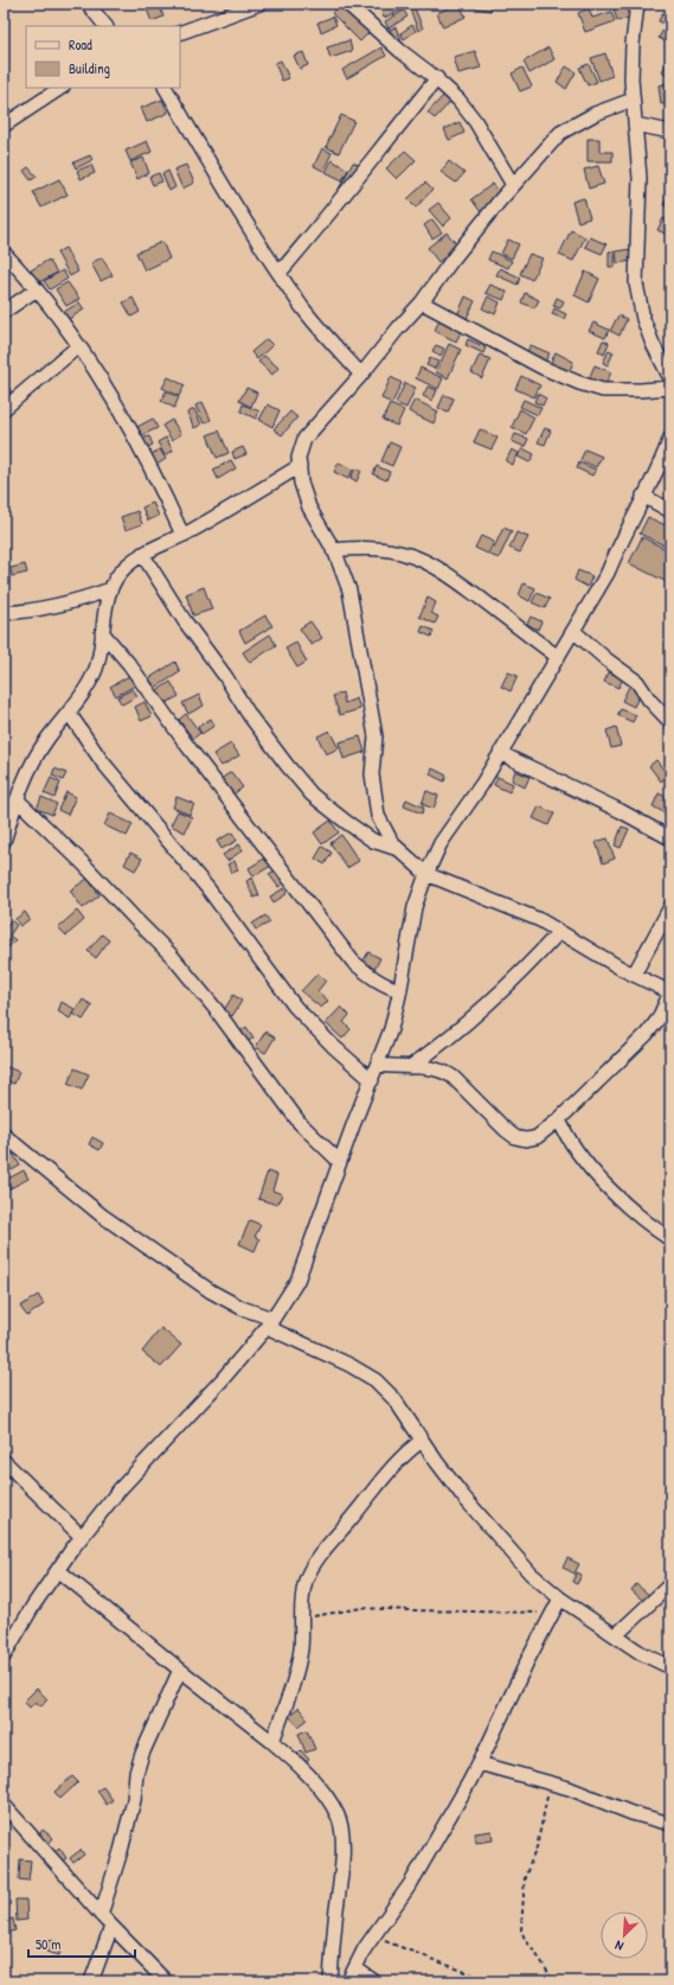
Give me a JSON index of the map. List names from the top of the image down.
{
  "legend": ["Road", "Building"],
  "scale_bar": "50 m",
  "north": "bottom left"
}
